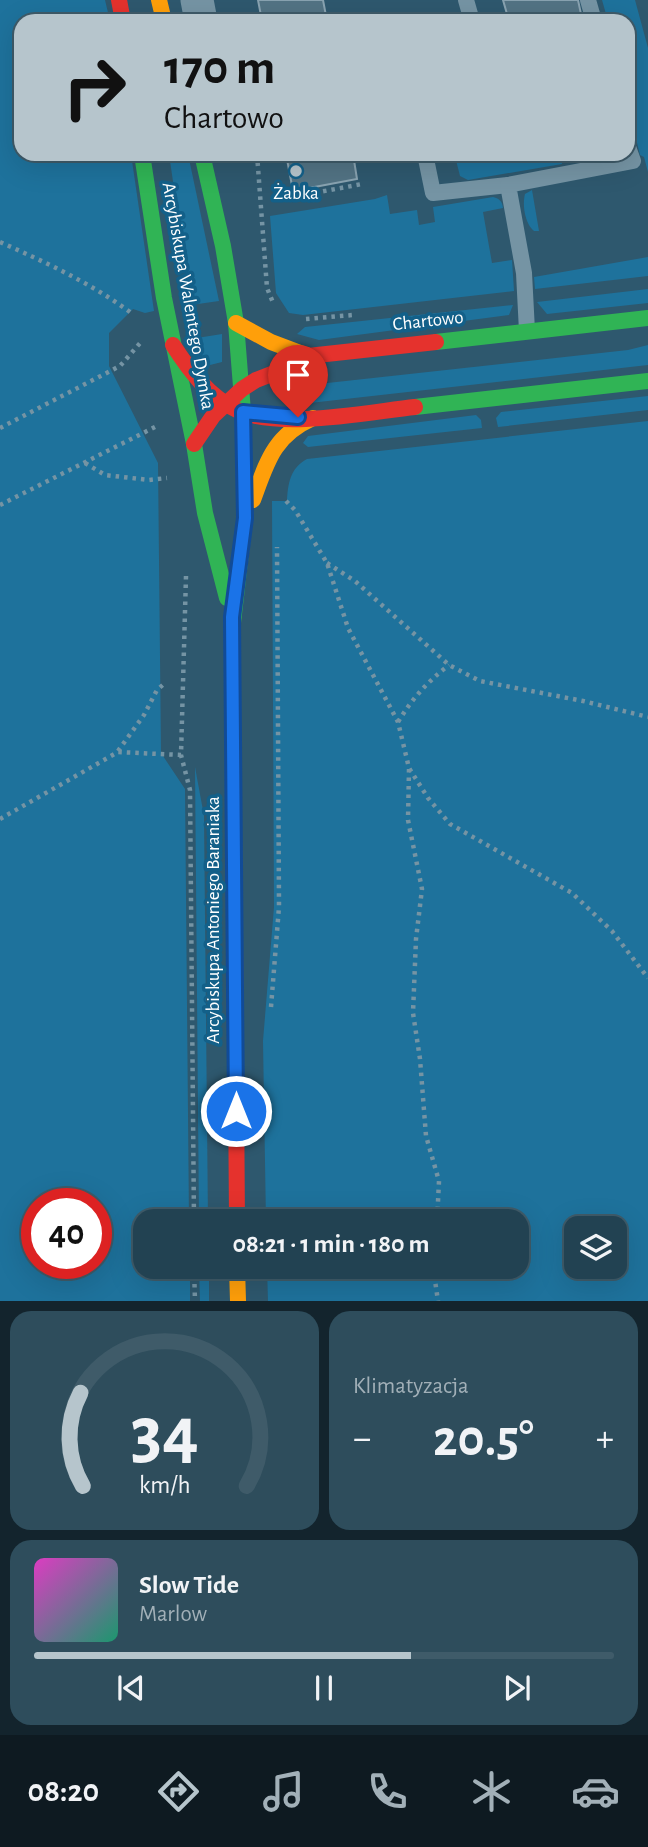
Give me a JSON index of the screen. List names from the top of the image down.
{
  "streets": {
    "street": ["Arcybiskupa Walentego Dymka", "Chartowo", "Arcybiskupa Antoniego Baraniaka"]
  },
  "crossings": [
    ["Arcybiskupa Walentego Dymka", "Chartowo"],
    ["Arcybiskupa Walentego Dymka", "Arcybiskupa Antoniego Baraniaka"],
    ["Chartowo", "Arcybiskupa Antoniego Baraniaka"]
  ],
  "places": ["Żabka"],
  "page": {
    "turn": ["170 m", "Chartowo"],
    "limit": "40",
    "trip": "08:21 · 1 min · 180 m",
    "tile": "Klimatyzacja",
    "heat": ["−", "20.5°", "+"],
    "song": ["Slow Tide", "Marlow"],
    "tabs": "08:20",
    "gauge": ["34", "km/h"]
  }
}
